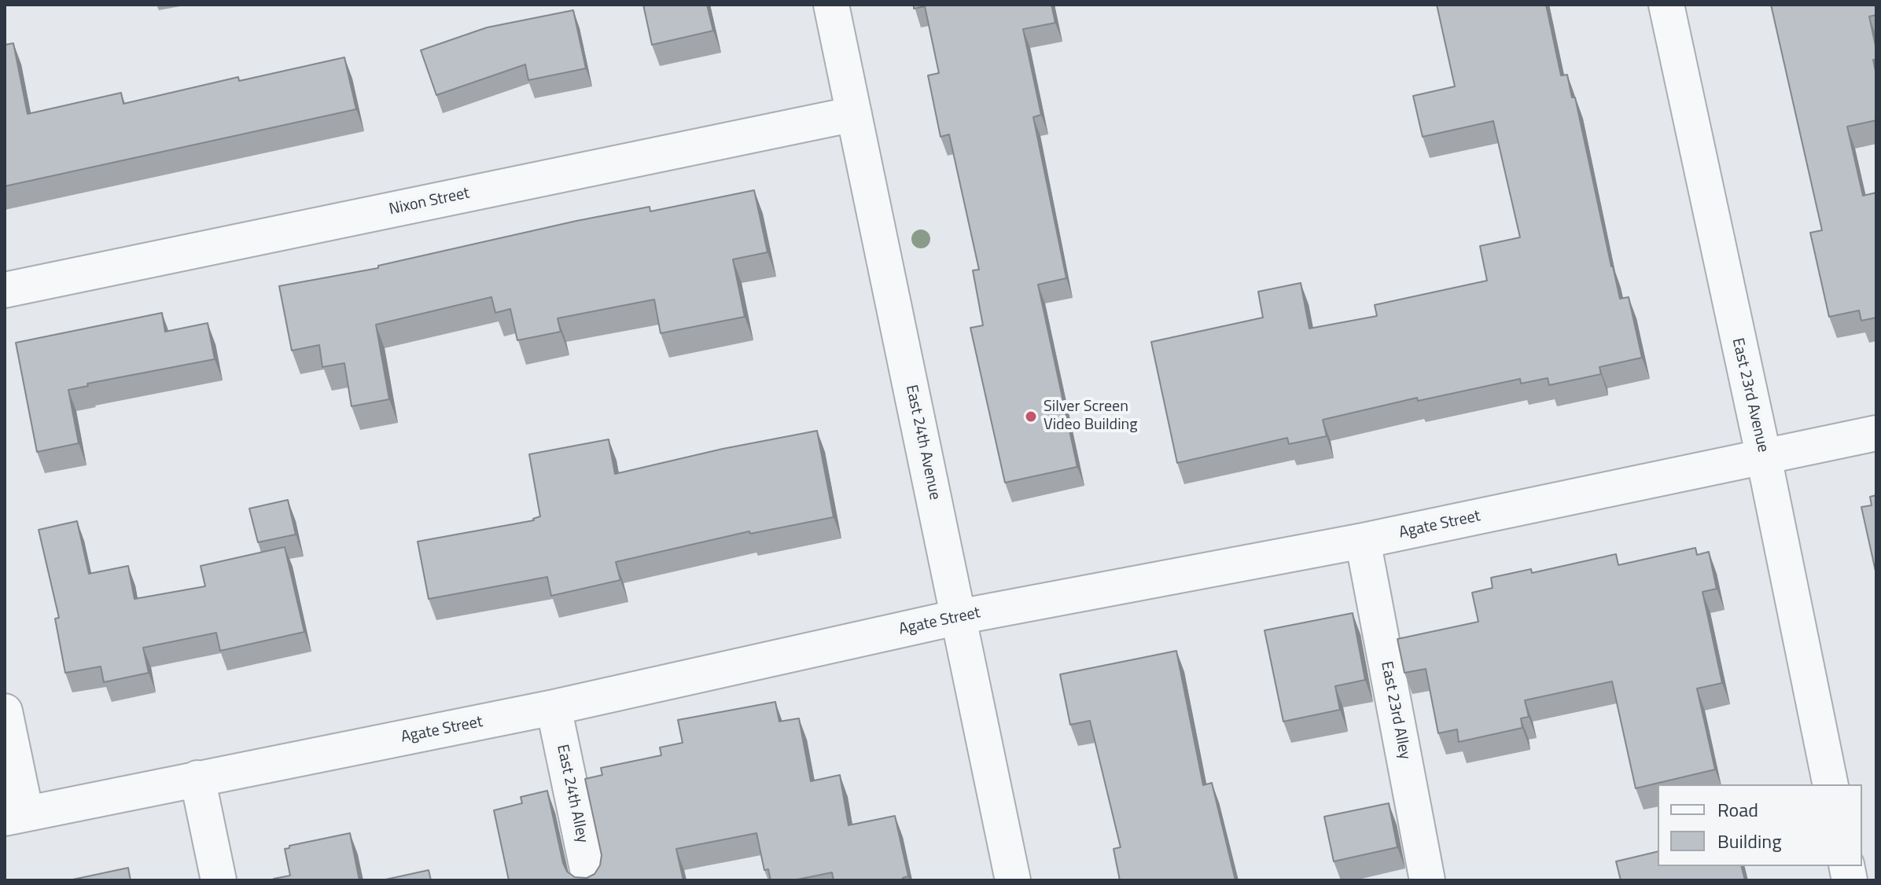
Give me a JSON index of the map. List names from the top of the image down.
{
  "streets": {
    "street": [
      "Nixon Street",
      "East 23rd Avenue",
      "East 24th Avenue",
      "Agate Street",
      "East 23rd Alley",
      "East 24th Alley"
    ]
  },
  "crossings": [
    ["Nixon Street", "East 24th Avenue"],
    ["East 23rd Avenue", "Agate Street"],
    ["East 24th Avenue", "Agate Street"],
    ["Agate Street", "East 23rd Alley"],
    ["Agate Street", "East 24th Alley"]
  ],
  "places": ["Silver Screen Video Building"],
  "legend": ["Road", "Building"]
}
